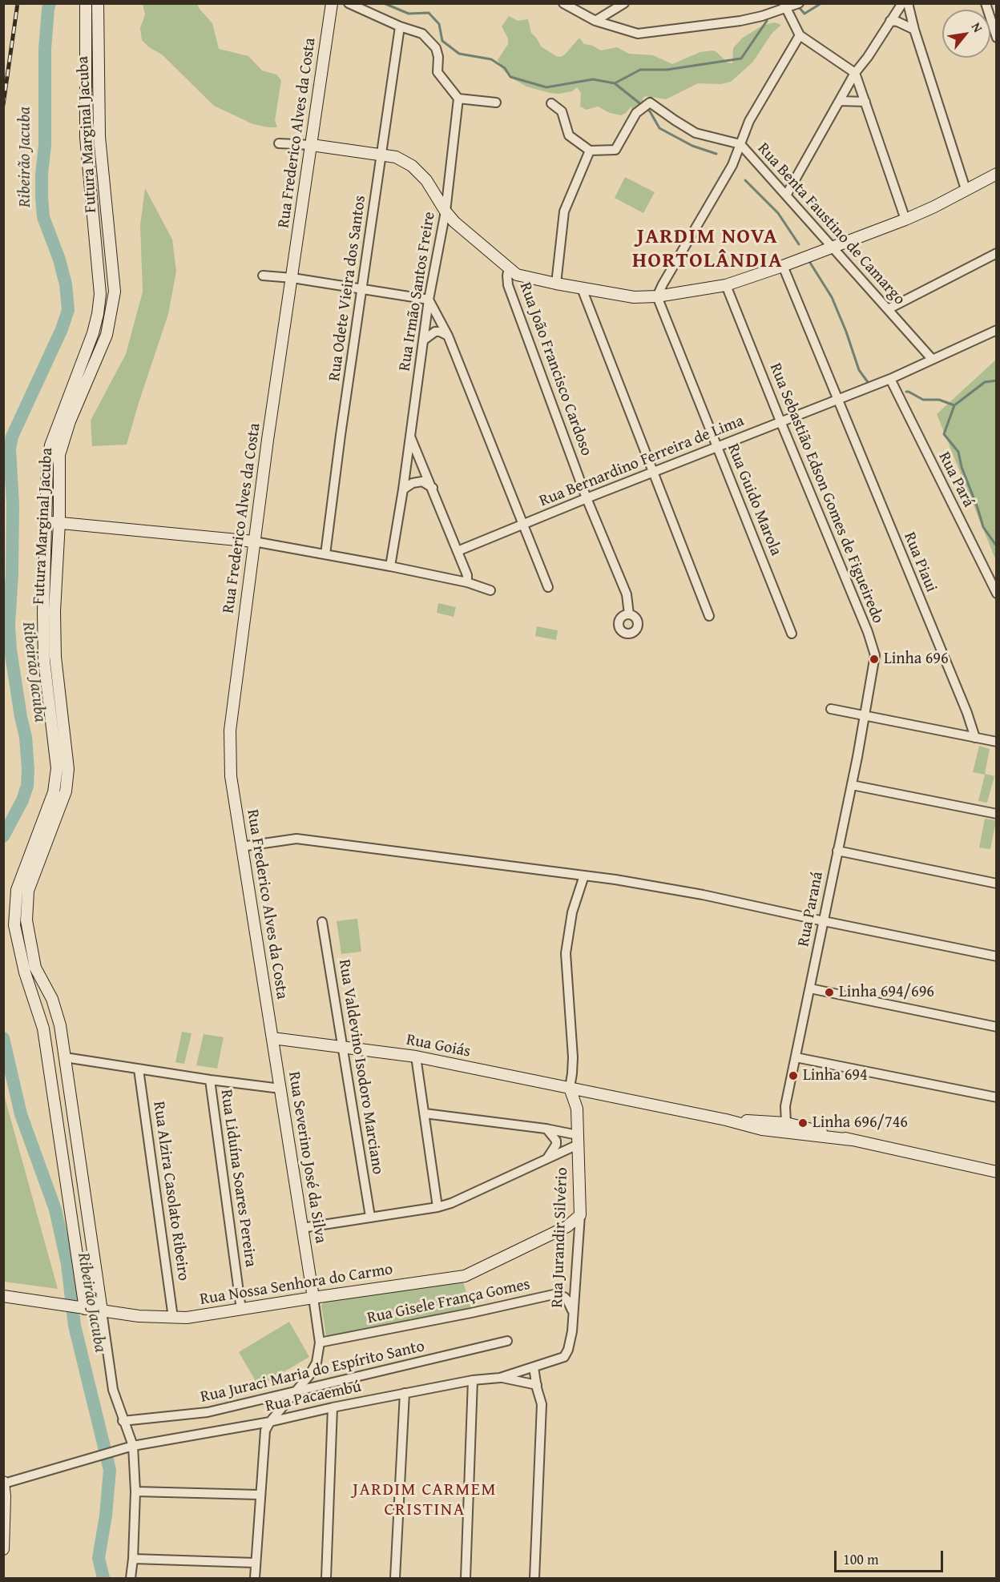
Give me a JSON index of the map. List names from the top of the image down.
{
  "streets": {
    "street": [
      "Rua Frederico Alves da Costa",
      "Futura Marginal Jacuba",
      "Rua Benta Faustino de Camargo",
      "Rua Odete Vieira dos Santos",
      "Rua Irmão Santos Freire",
      "Rua João Francisco Cardoso",
      "Rua Bernardino Ferreira de Lima",
      "Rua Pará",
      "Rua Sebastião Edson Gomes de Figueiredo",
      "Rua Guido Marola",
      "Rua Piaui",
      "Rua Paraná",
      "Rua Goiás",
      "Rua Valdevino Isodoro Marciano",
      "Rua Severino José da Silva",
      "Rua Liduína Soares Pereira",
      "Rua Alzira Casolato Ribeiro",
      "Rua Jurandir Silvério",
      "Rua Nossa Senhora do Carmo",
      "Rua Gisele França Gomes",
      "Rua Juraci Maria do Espírito Santo",
      "Rua Pacaembú"
    ]
  },
  "crossings": [
    ["Rua Frederico Alves da Costa", "Rua Goiás"],
    ["Rua Frederico Alves da Costa", "Rua Severino José da Silva"],
    ["Futura Marginal Jacuba", "Rua Nossa Senhora do Carmo"],
    ["Rua Benta Faustino de Camargo", "Rua Bernardino Ferreira de Lima"],
    ["Rua João Francisco Cardoso", "Rua Bernardino Ferreira de Lima"],
    ["Rua Bernardino Ferreira de Lima", "Rua Pará"],
    ["Rua Bernardino Ferreira de Lima", "Rua Sebastião Edson Gomes de Figueiredo"],
    ["Rua Bernardino Ferreira de Lima", "Rua Guido Marola"],
    ["Rua Bernardino Ferreira de Lima", "Rua Piaui"],
    ["Rua Sebastião Edson Gomes de Figueiredo", "Rua Paraná"],
    ["Rua Paraná", "Rua Goiás"],
    ["Rua Goiás", "Rua Valdevino Isodoro Marciano"],
    ["Rua Goiás", "Rua Severino José da Silva"],
    ["Rua Goiás", "Rua Jurandir Silvério"],
    ["Rua Severino José da Silva", "Rua Nossa Senhora do Carmo"],
    ["Rua Severino José da Silva", "Rua Gisele França Gomes"],
    ["Rua Severino José da Silva", "Rua Juraci Maria do Espírito Santo"],
    ["Rua Severino José da Silva", "Rua Pacaembú"],
    ["Rua Liduína Soares Pereira", "Rua Nossa Senhora do Carmo"],
    ["Rua Alzira Casolato Ribeiro", "Rua Nossa Senhora do Carmo"],
    ["Rua Jurandir Silvério", "Rua Nossa Senhora do Carmo"],
    ["Rua Jurandir Silvério", "Rua Gisele França Gomes"],
    ["Rua Jurandir Silvério", "Rua Pacaembú"]
  ],
  "districts": ["JARDIM NOVA HORTOLÂNDIA", "JARDIM CARMEM CRISTINA"],
  "water": ["Ribeirão Jacuba"],
  "places": [
    "Linha 696",
    "Linha 694/696",
    "Linha 694",
    "Linha 696/746"
  ],
  "scale_bar": "100 m",
  "north": "top right"
}
